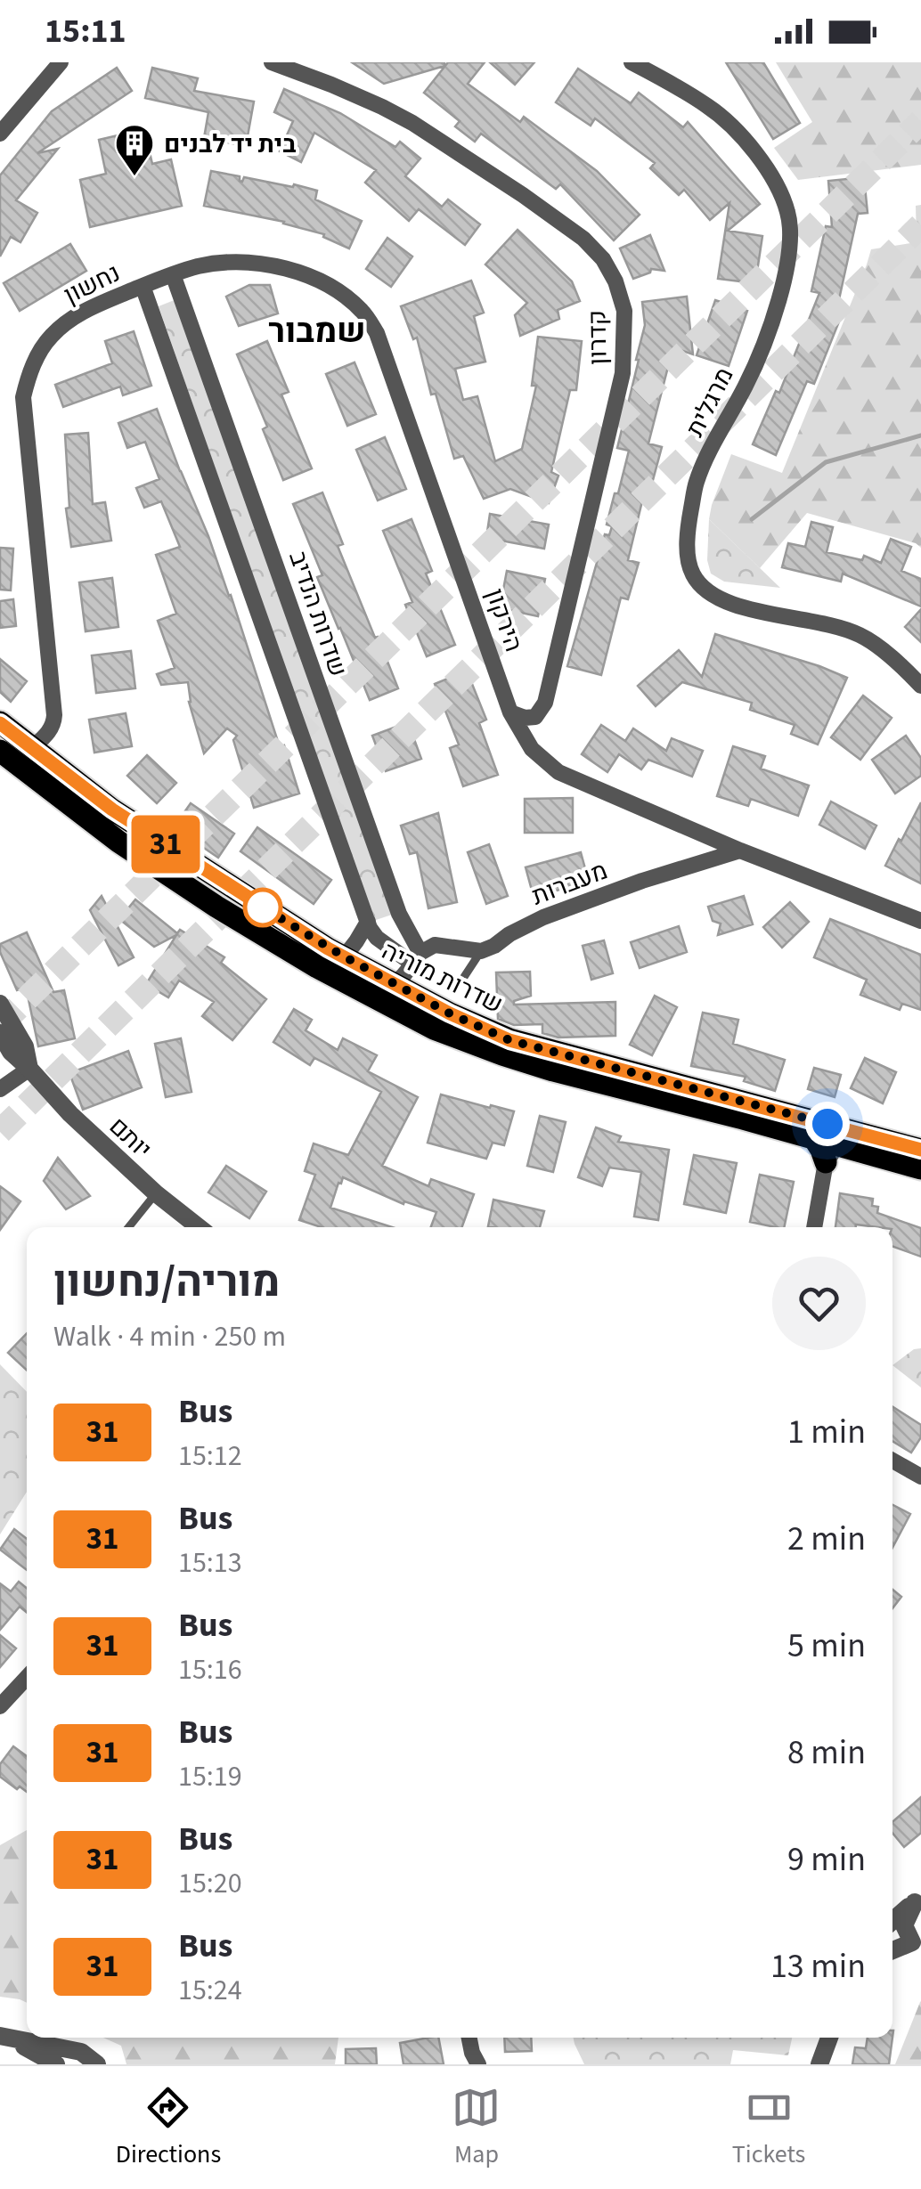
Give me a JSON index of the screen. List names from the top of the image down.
{
  "streets": {
    "main road": ["שדרות מוריה"],
    "street": [
      "נחשון",
      "קדרון",
      "מרגלית",
      "שדרות הנדיב",
      "הירקון",
      "מעברות",
      "יותם"
    ]
  },
  "crossings": [
    ["נחשון", "שדרות הנדיב"],
    ["נחשון", "הירקון"],
    ["נחשון", "שדרות מוריה"],
    ["קדרון", "הירקון"],
    ["שדרות הנדיב", "הירקון"],
    ["הירקון", "מעברות"]
  ],
  "districts": ["שמבור"],
  "places": {
    "building": ["בית יד לבנים"]
  },
  "lines": ["bus line 31"],
  "page": {
    "status": "15:11",
    "on_map": "31",
    "heading": ["מוריה/נחשון", "Walk · 4 min · 250 m"],
    "list": [
      {
        "mark": "31",
        "name": "Bus",
        "note": "15:12",
        "value": "1 min"
      },
      {
        "mark": "31",
        "name": "Bus",
        "note": "15:13",
        "value": "2 min"
      },
      {
        "mark": "31",
        "name": "Bus",
        "note": "15:16",
        "value": "5 min"
      },
      {
        "mark": "31",
        "name": "Bus",
        "note": "15:19",
        "value": "8 min"
      },
      {
        "mark": "31",
        "name": "Bus",
        "note": "15:20",
        "value": "9 min"
      },
      {
        "mark": "31",
        "name": "Bus",
        "note": "15:24",
        "value": "13 min"
      }
    ],
    "tabs": ["Directions", "Map", "Tickets"]
  }
}
